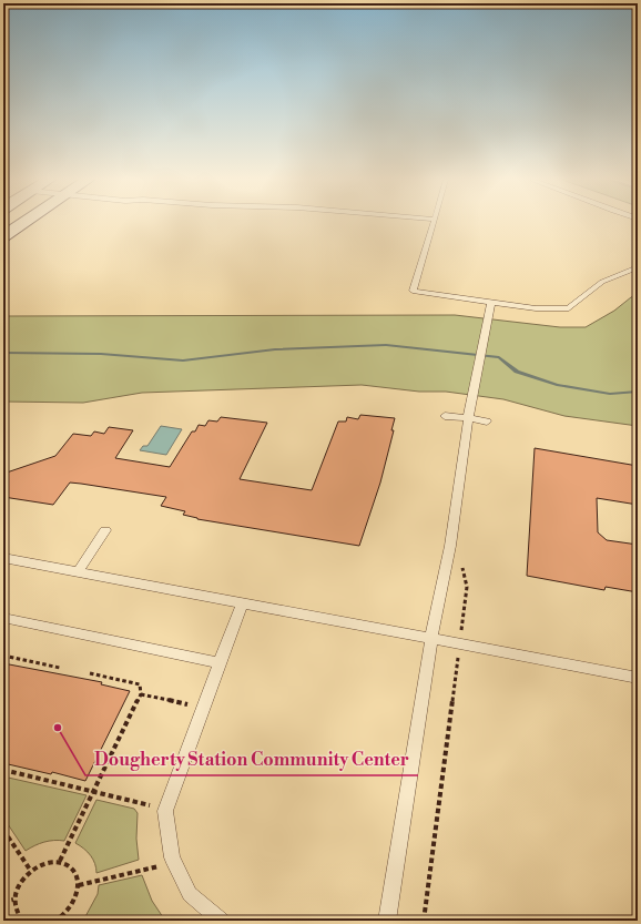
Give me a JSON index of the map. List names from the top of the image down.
{
  "places": ["Dougherty Station Community Center"]
}
